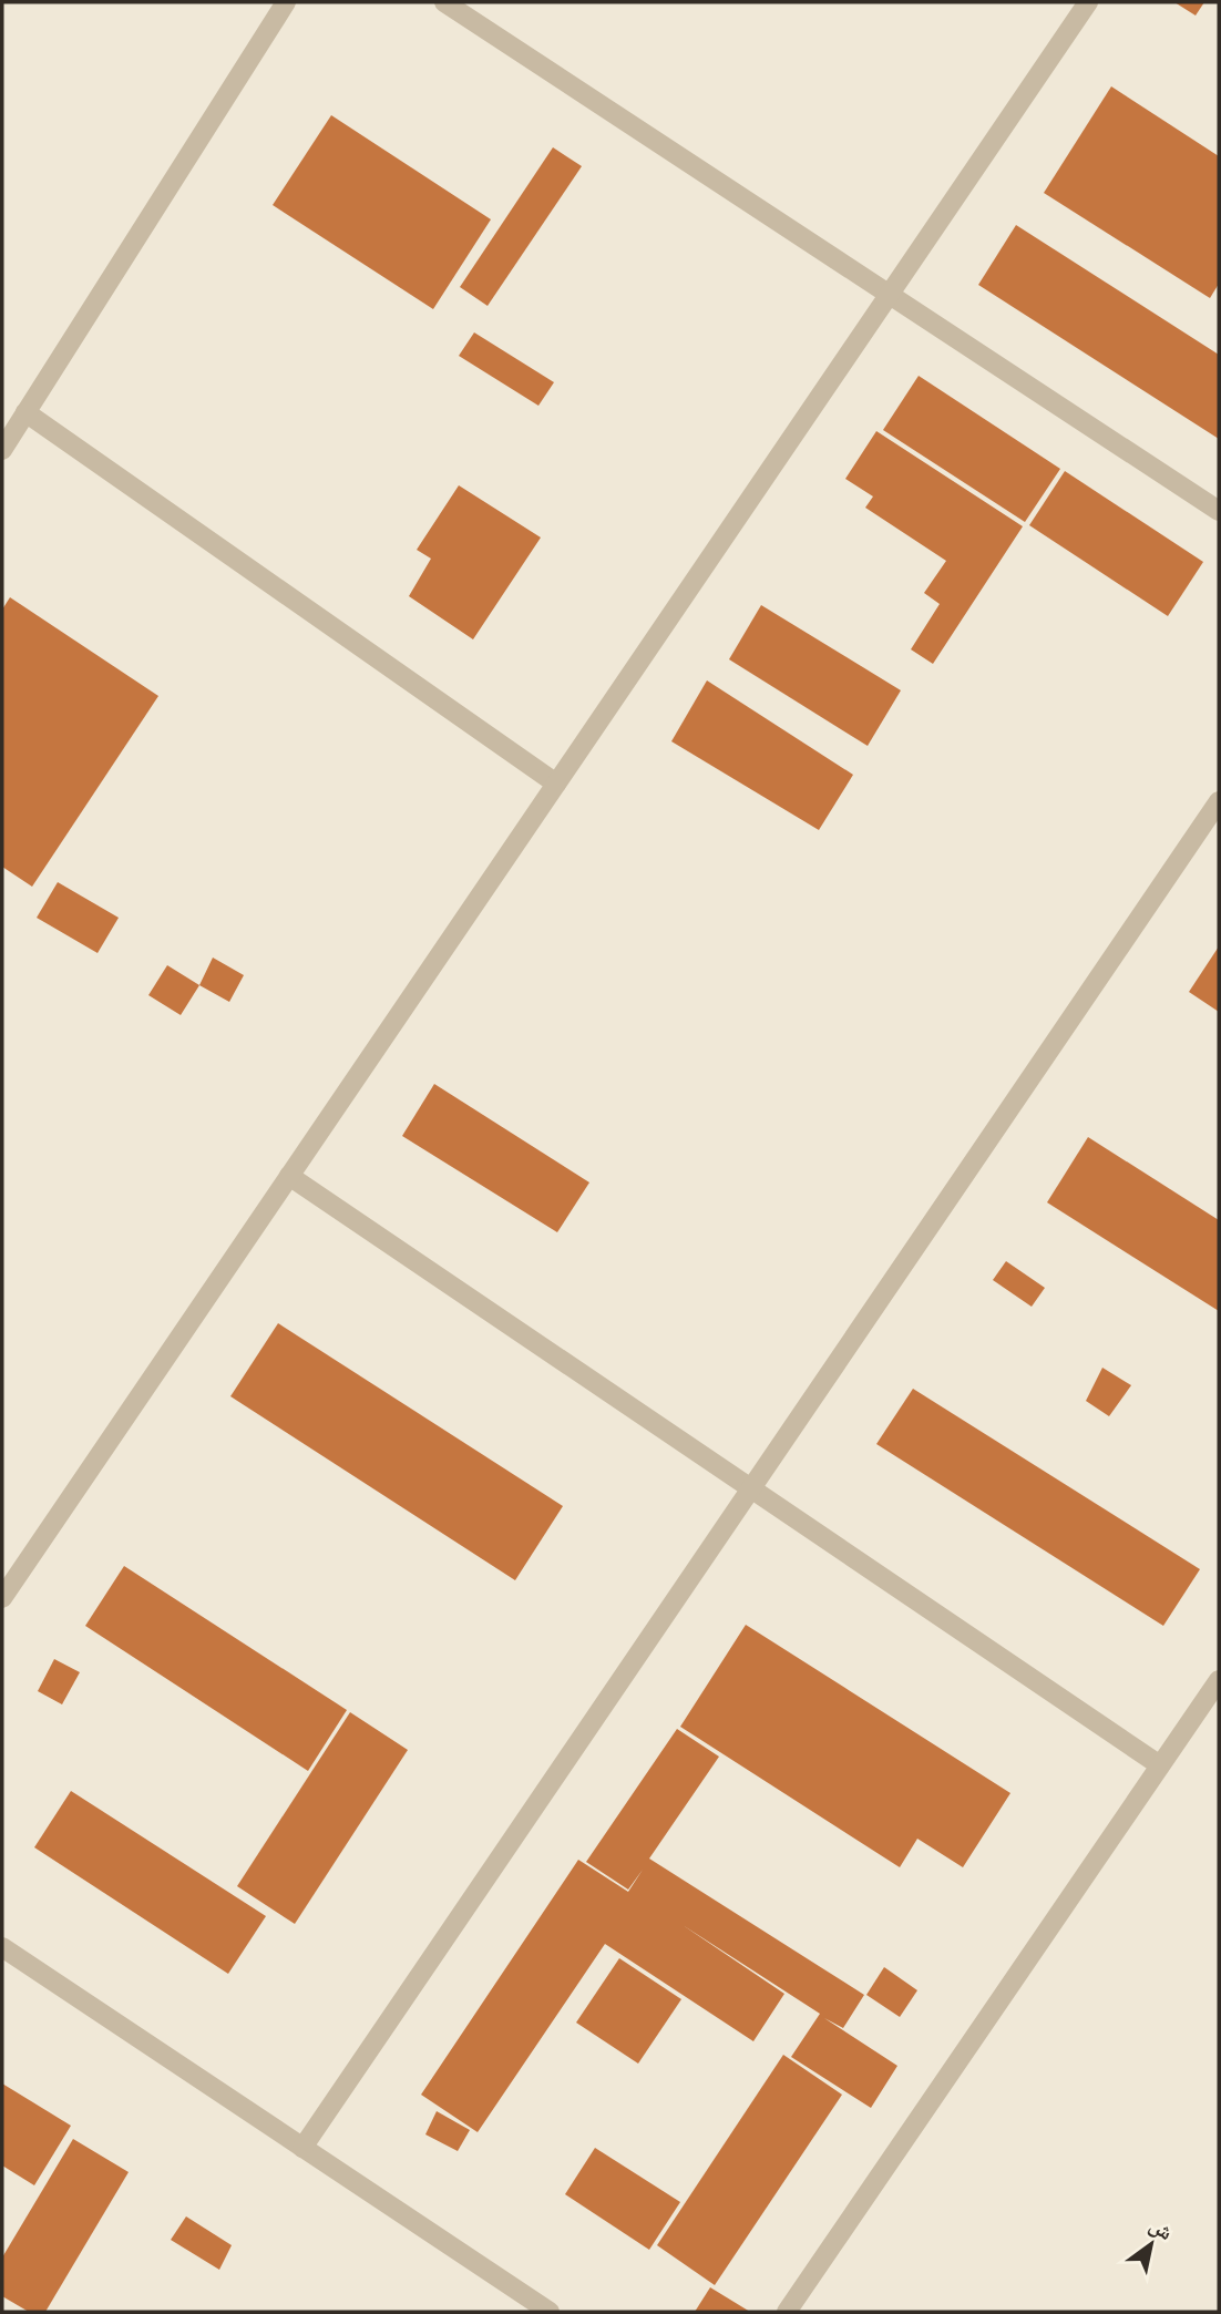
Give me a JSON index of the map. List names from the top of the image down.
{
  "north": "top right"
}
